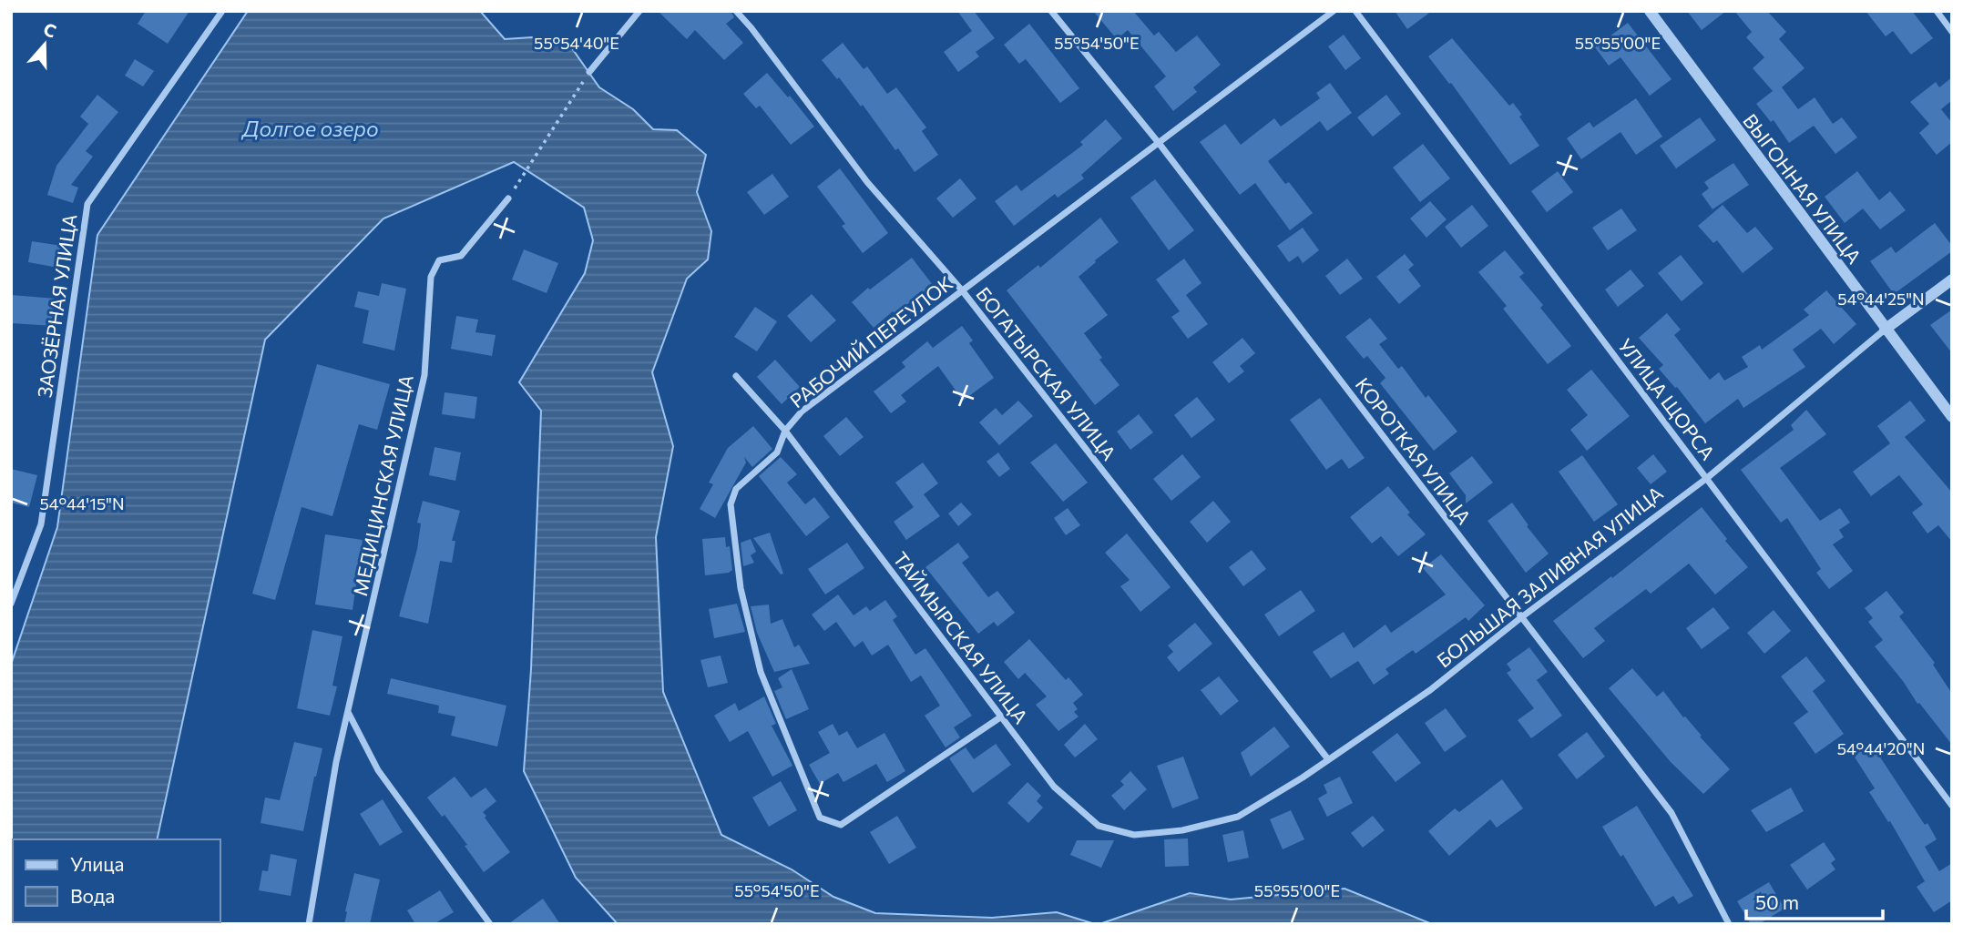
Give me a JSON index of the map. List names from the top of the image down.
{
  "streets": {
    "street": [
      "ВЫГОННАЯ УЛИЦА",
      "ЗАОЗЁРНАЯ УЛИЦА",
      "РАБОЧИЙ ПЕРЕУЛОК",
      "БОГАТЫРСКАЯ УЛИЦА",
      "УЛИЦА ЩОРСА",
      "КОРОТКАЯ УЛИЦА",
      "МЕДИЦИНСКАЯ УЛИЦА",
      "БОЛЬШАЯ ЗАЛИВНАЯ УЛИЦА",
      "ТАЙМЫРСКАЯ УЛИЦА"
    ]
  },
  "crossings": [
    ["ВЫГОННАЯ УЛИЦА", "БОЛЬШАЯ ЗАЛИВНАЯ УЛИЦА"],
    ["РАБОЧИЙ ПЕРЕУЛОК", "БОГАТЫРСКАЯ УЛИЦА"],
    ["РАБОЧИЙ ПЕРЕУЛОК", "КОРОТКАЯ УЛИЦА"],
    ["РАБОЧИЙ ПЕРЕУЛОК", "ТАЙМЫРСКАЯ УЛИЦА"],
    ["БОГАТЫРСКАЯ УЛИЦА", "БОЛЬШАЯ ЗАЛИВНАЯ УЛИЦА"],
    ["УЛИЦА ЩОРСА", "БОЛЬШАЯ ЗАЛИВНАЯ УЛИЦА"],
    ["КОРОТКАЯ УЛИЦА", "БОЛЬШАЯ ЗАЛИВНАЯ УЛИЦА"],
    ["БОЛЬШАЯ ЗАЛИВНАЯ УЛИЦА", "ТАЙМЫРСКАЯ УЛИЦА"]
  ],
  "water": ["Долгое озеро"],
  "legend": ["Улица", "Вода"],
  "scale_bar": "50 m",
  "north": "top",
  "coordinates": [
    "55°54'40\"E",
    "55°54'50\"E",
    "55°55'00\"E",
    "54°44'25\"N",
    "54°44'15\"N",
    "54°44'20\"N"
  ]
}
